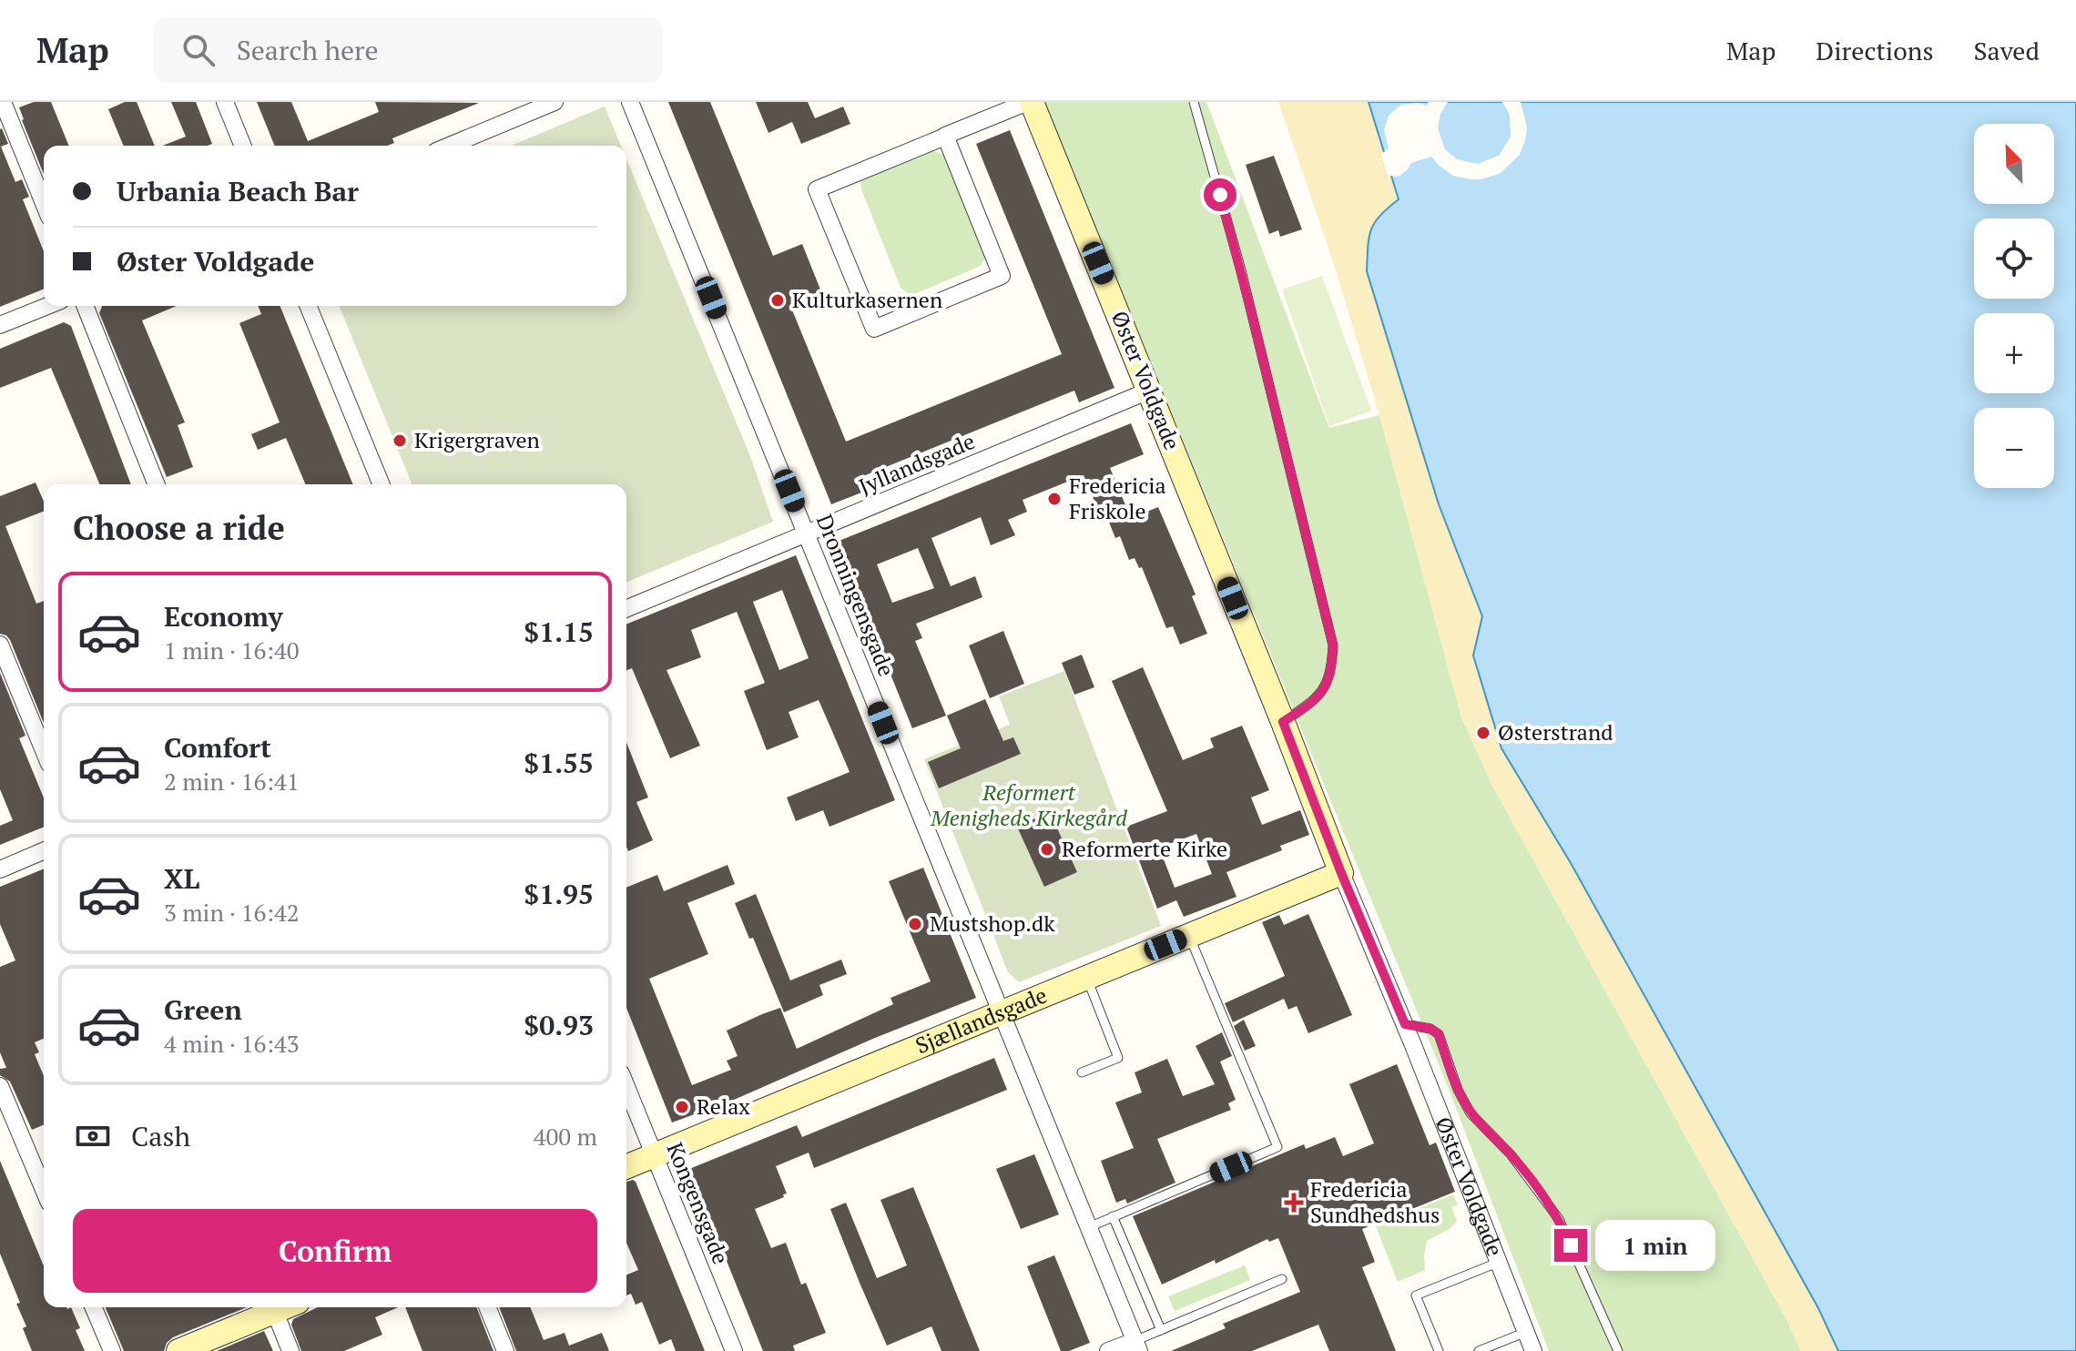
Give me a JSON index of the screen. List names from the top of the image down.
{
  "streets": {
    "street": [
      "Øster Voldgade",
      "Jyllandsgade",
      "Dronningensgade",
      "Sjællandsgade",
      "Kongensgade"
    ]
  },
  "crossings": [
    ["Øster Voldgade", "Jyllandsgade"],
    ["Øster Voldgade", "Sjællandsgade"],
    ["Jyllandsgade", "Dronningensgade"],
    ["Dronningensgade", "Sjællandsgade"],
    ["Sjællandsgade", "Kongensgade"]
  ],
  "parks": ["Reformert Menigheds Kirkegård"],
  "places": {
    "other": [
      "Kulturkasernen",
      "Krigergraven",
      "Fredericia Friskole",
      "Østerstrand",
      "Reformerte Kirke",
      "Mustshop.dk",
      "Relax"
    ],
    "health": ["Fredericia Sundhedshus"]
  },
  "north": "top left",
  "page": {
    "header": "Map",
    "search": "Search here",
    "nav": ["Map", "Directions", "Saved"],
    "map_buttons": ["+", "−"],
    "banner": ["Urbania Beach Bar", "Øster Voldgade"],
    "heading": "Choose a ride",
    "list": [
      {
        "name": "Economy",
        "note": "1 min · 16:40",
        "value": "$1.15"
      },
      {
        "name": "Comfort",
        "note": "2 min · 16:41",
        "value": "$1.55"
      },
      {
        "name": "XL",
        "note": "3 min · 16:42",
        "value": "$1.95"
      },
      {
        "name": "Green",
        "note": "4 min · 16:43",
        "value": "$0.93"
      }
    ],
    "pay": ["Cash", "400 m"],
    "buttons": "Confirm",
    "bubble": "1 min"
  }
}
